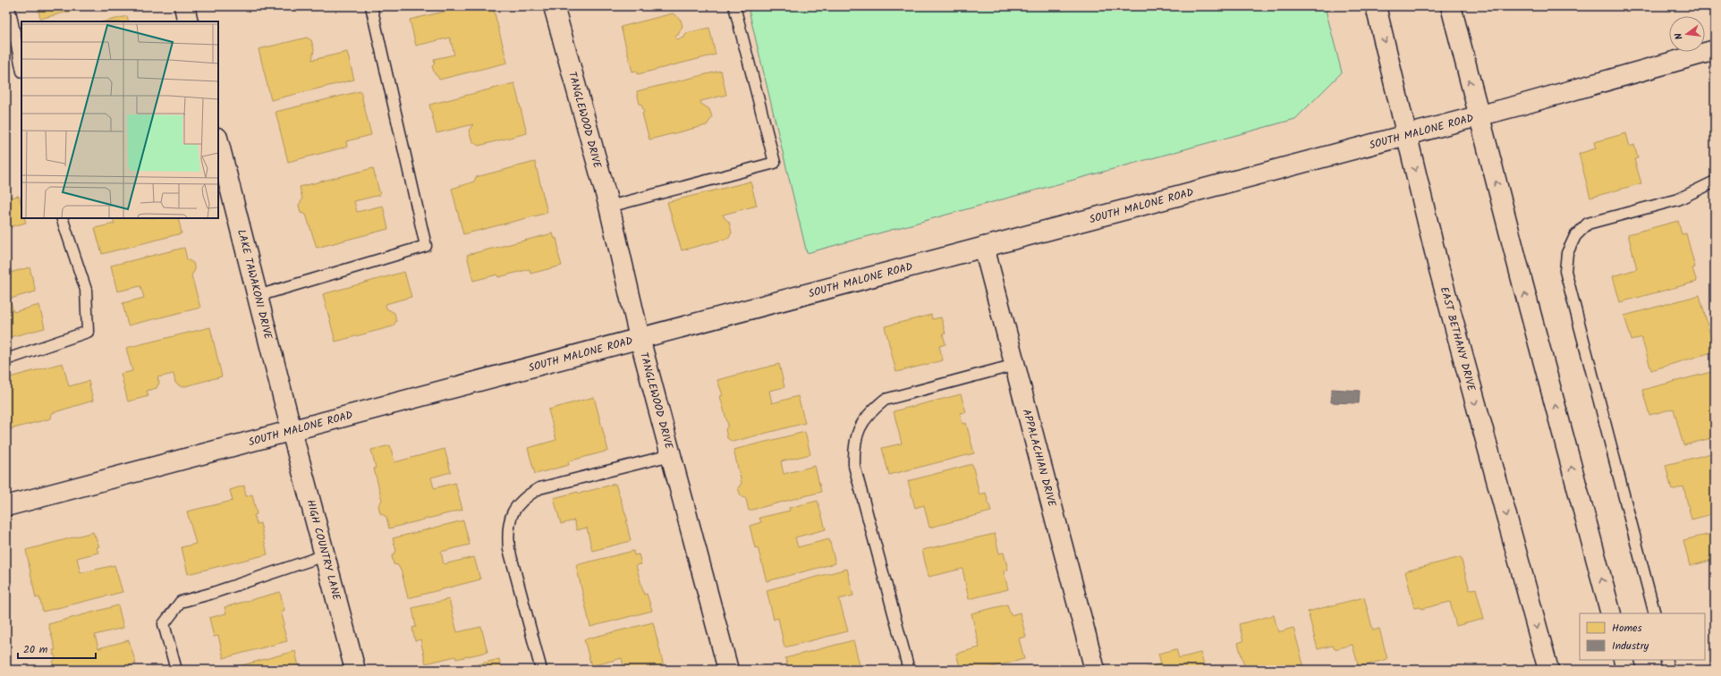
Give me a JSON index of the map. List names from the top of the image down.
{
  "streets": {
    "street": [
      "TANGLEWOOD DRIVE",
      "SOUTH MALONE ROAD",
      "LAKE TAWAKONI DRIVE",
      "EAST BETHANY DRIVE",
      "APPALACHIAN DRIVE",
      "HIGH COUNTRY LANE"
    ]
  },
  "crossings": [
    ["TANGLEWOOD DRIVE", "SOUTH MALONE ROAD"],
    ["SOUTH MALONE ROAD", "LAKE TAWAKONI DRIVE"],
    ["SOUTH MALONE ROAD", "EAST BETHANY DRIVE"],
    ["SOUTH MALONE ROAD", "APPALACHIAN DRIVE"],
    ["SOUTH MALONE ROAD", "HIGH COUNTRY LANE"],
    ["LAKE TAWAKONI DRIVE", "HIGH COUNTRY LANE"]
  ],
  "legend": ["Homes", "Industry"],
  "scale_bar": "20 m",
  "north": "left"
}
